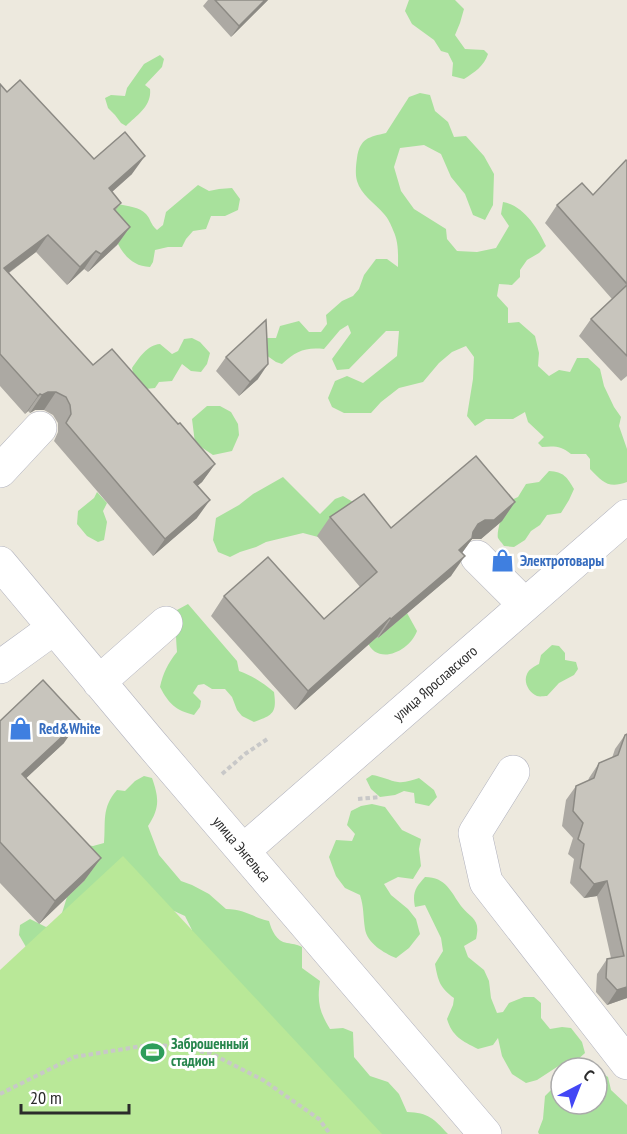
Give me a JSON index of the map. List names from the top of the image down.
{
  "streets": {
    "street": ["улица Ярославского", "улица Энгельса"]
  },
  "crossings": [
    ["улица Ярославского", "улица Энгельса"]
  ],
  "places": {
    "shop": ["Электротовары", "Red&White"],
    "sports": ["Заброшенный стадион"]
  },
  "scale_bar": "20 m",
  "north": "top right"
}
